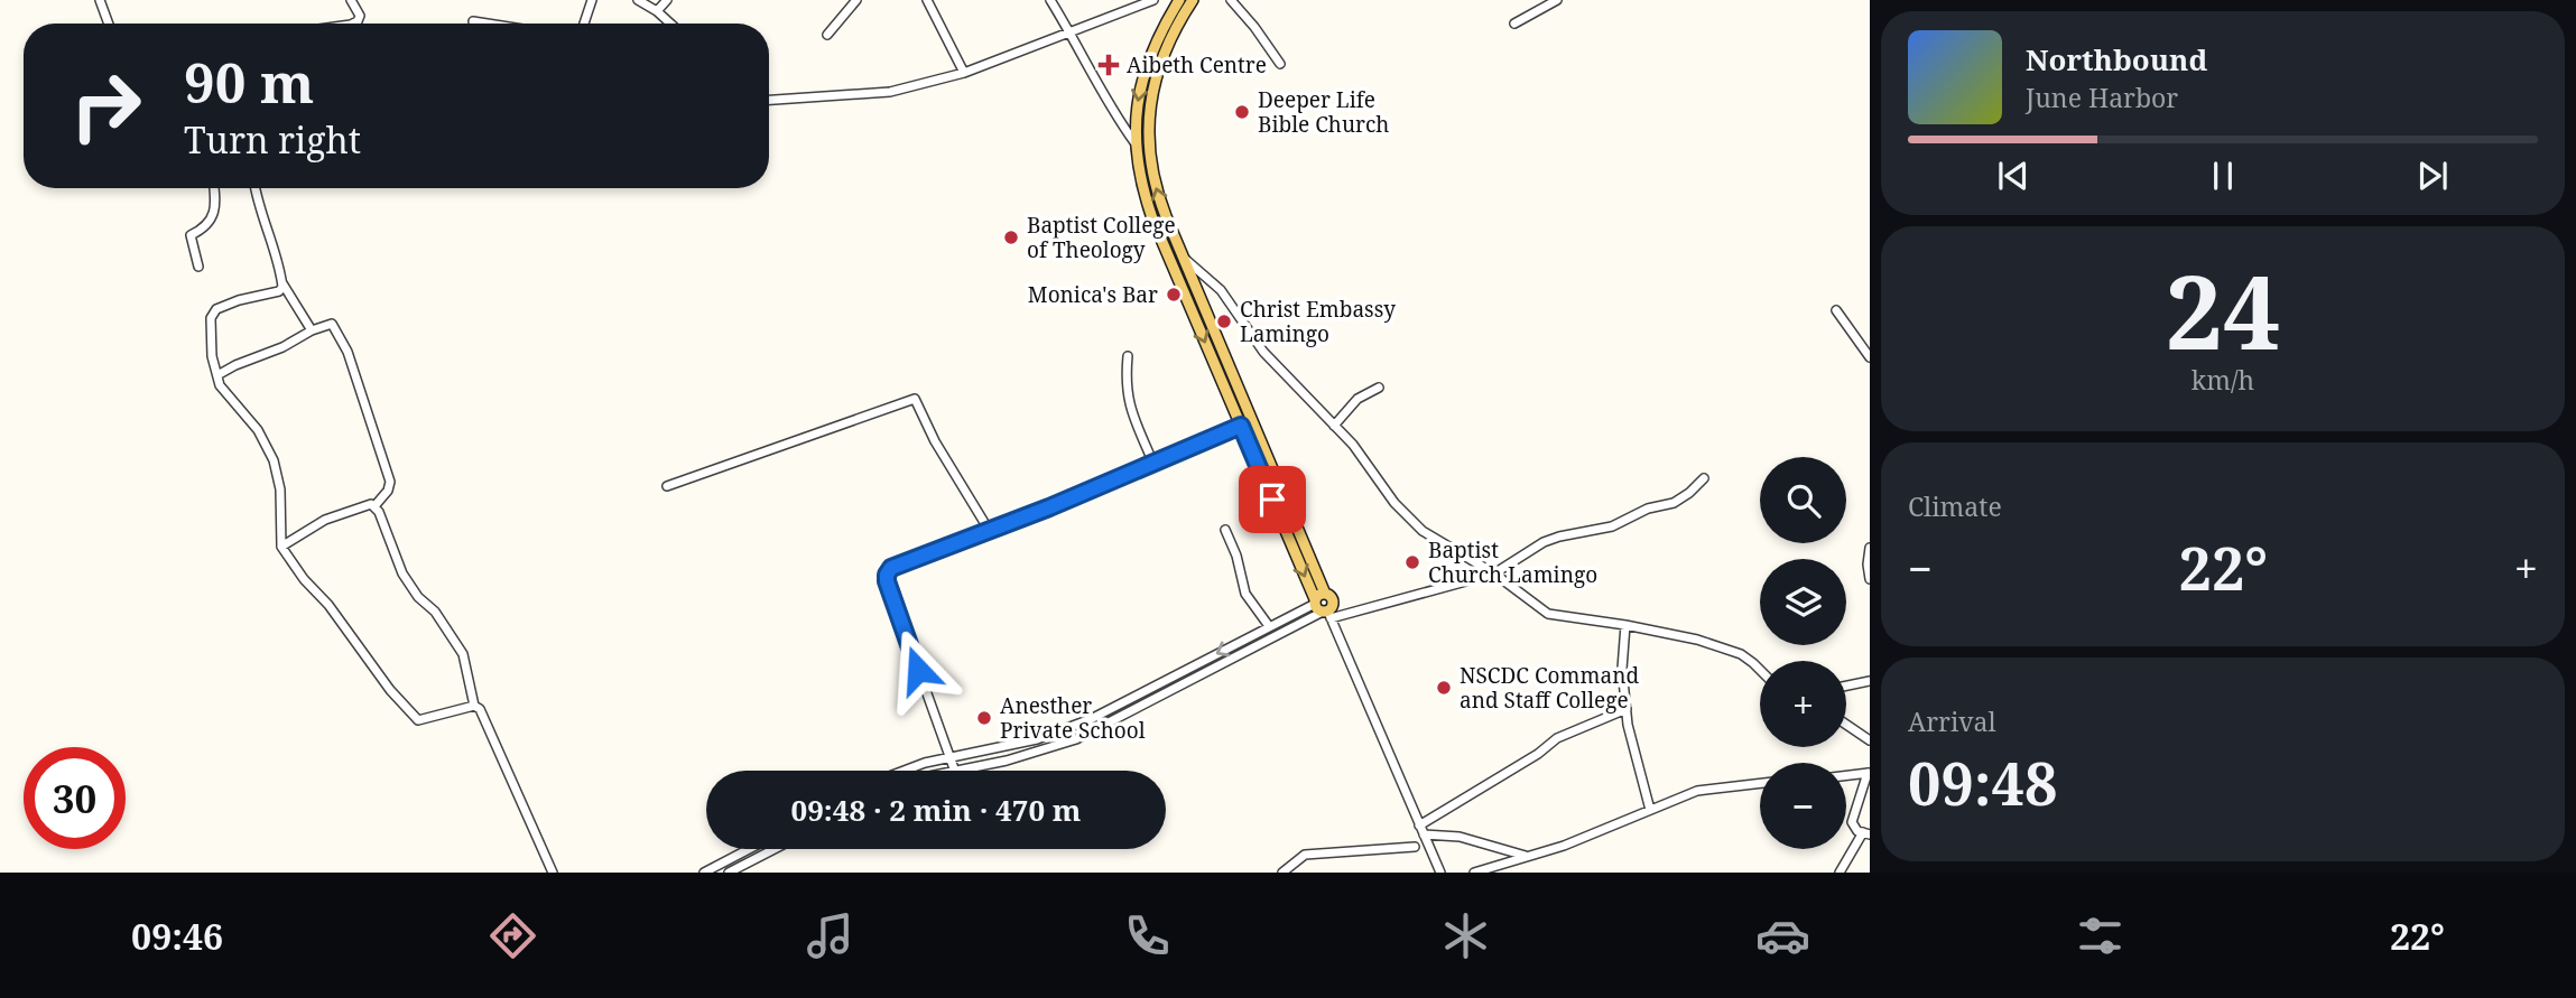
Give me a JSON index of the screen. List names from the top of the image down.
{
  "places": {
    "health": ["Aibeth Centre"],
    "other": [
      "Deeper Life Bible Church",
      "Baptist College of Theology",
      "Monica's Bar",
      "Christ Embassy Lamingo",
      "Baptist Church Lamingo",
      "NSCDC Command and Staff College",
      "Anesther Private School"
    ]
  },
  "page": {
    "turn": ["90 m", "Turn right"],
    "song": ["Northbound", "June Harbor"],
    "tile": [
      ["24", "km/h"],
      "Climate",
      ["Arrival", "09:48"]
    ],
    "map_buttons": ["+", "−"],
    "heat": ["−", "22°", "+"],
    "limit": "30",
    "trip": "09:48 · 2 min · 470 m",
    "tabs": ["09:46", "22°"]
  }
}
